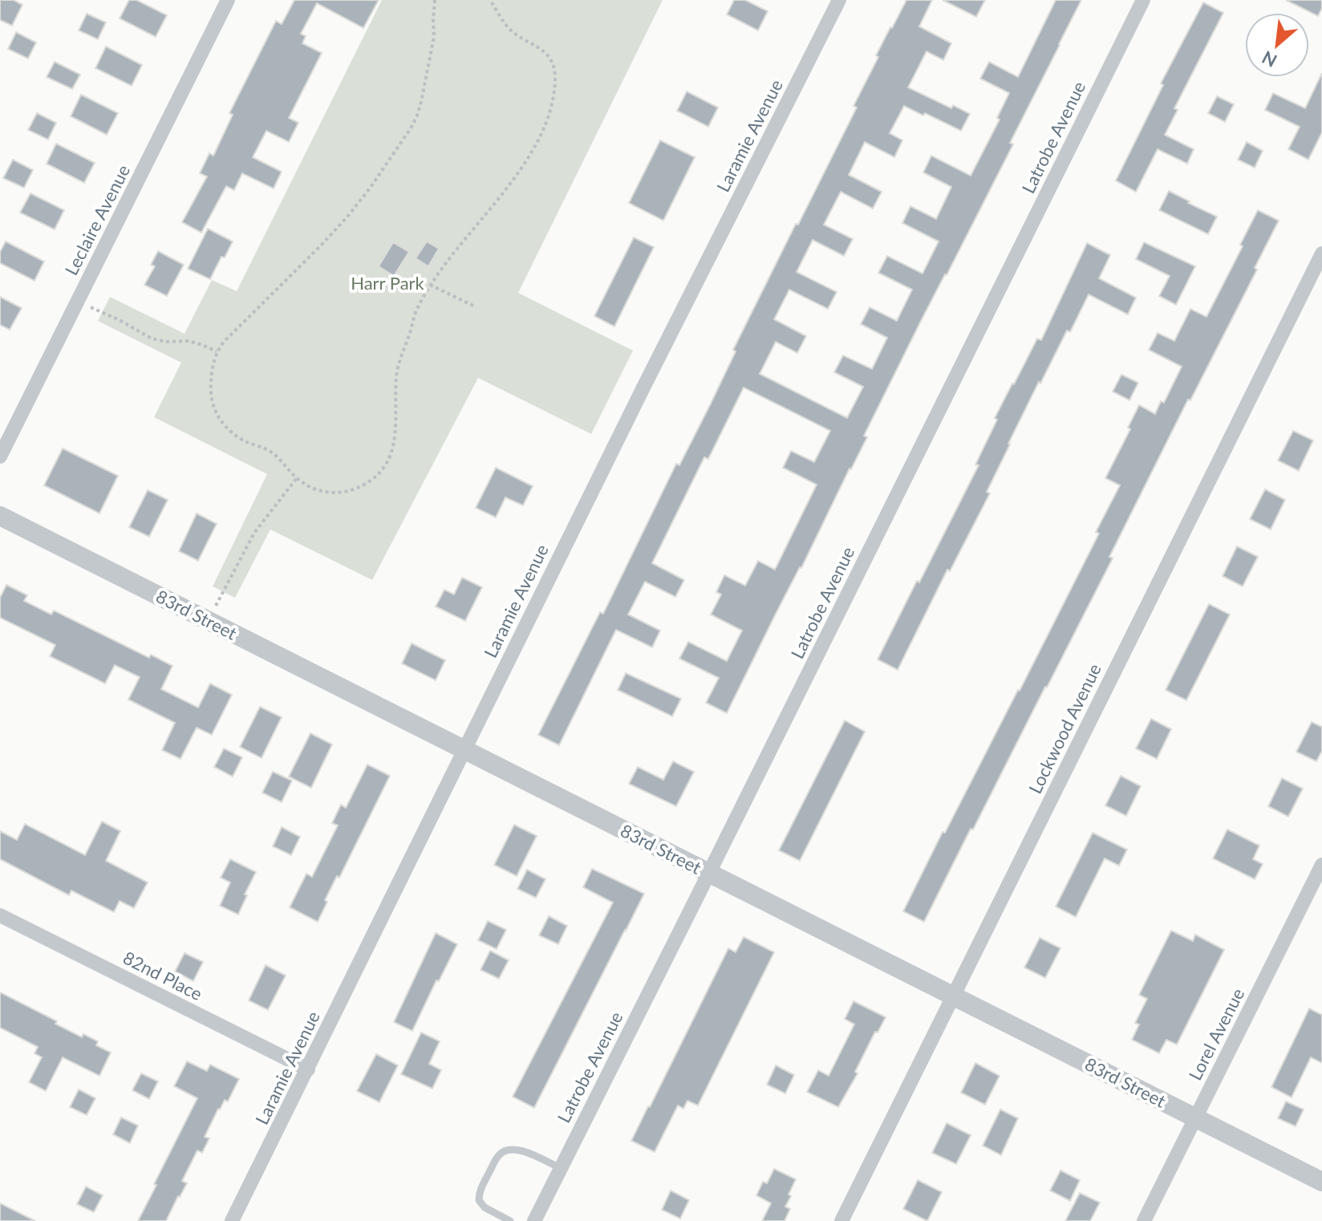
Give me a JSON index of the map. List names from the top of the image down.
{
  "streets": {
    "street": [
      "Laramie Avenue",
      "Latrobe Avenue",
      "Leclaire Avenue",
      "83rd Street",
      "Lockwood Avenue",
      "82nd Place",
      "Lorel Avenue"
    ]
  },
  "crossings": [
    ["Laramie Avenue", "83rd Street"],
    ["Laramie Avenue", "82nd Place"],
    ["Latrobe Avenue", "83rd Street"],
    ["83rd Street", "Lockwood Avenue"],
    ["83rd Street", "Lorel Avenue"]
  ],
  "parks": ["Harr Park"],
  "north": "bottom left"
}
